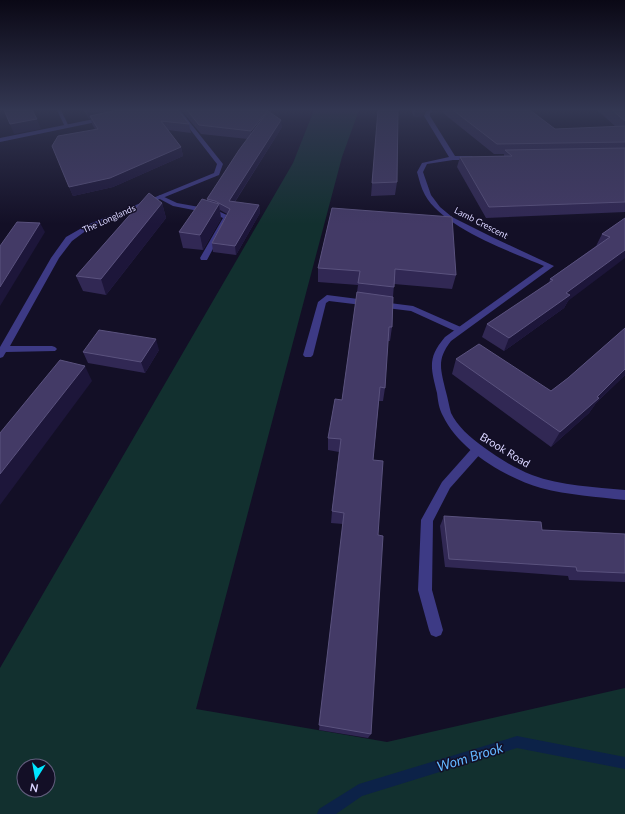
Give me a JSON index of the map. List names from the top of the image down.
{
  "streets": {
    "street": ["The Longlands", "Lamb Crescent", "Brook Road"]
  },
  "crossings": [
    ["Lamb Crescent", "Brook Road"]
  ],
  "water": ["Wom Brook"],
  "north": "bottom"
}
